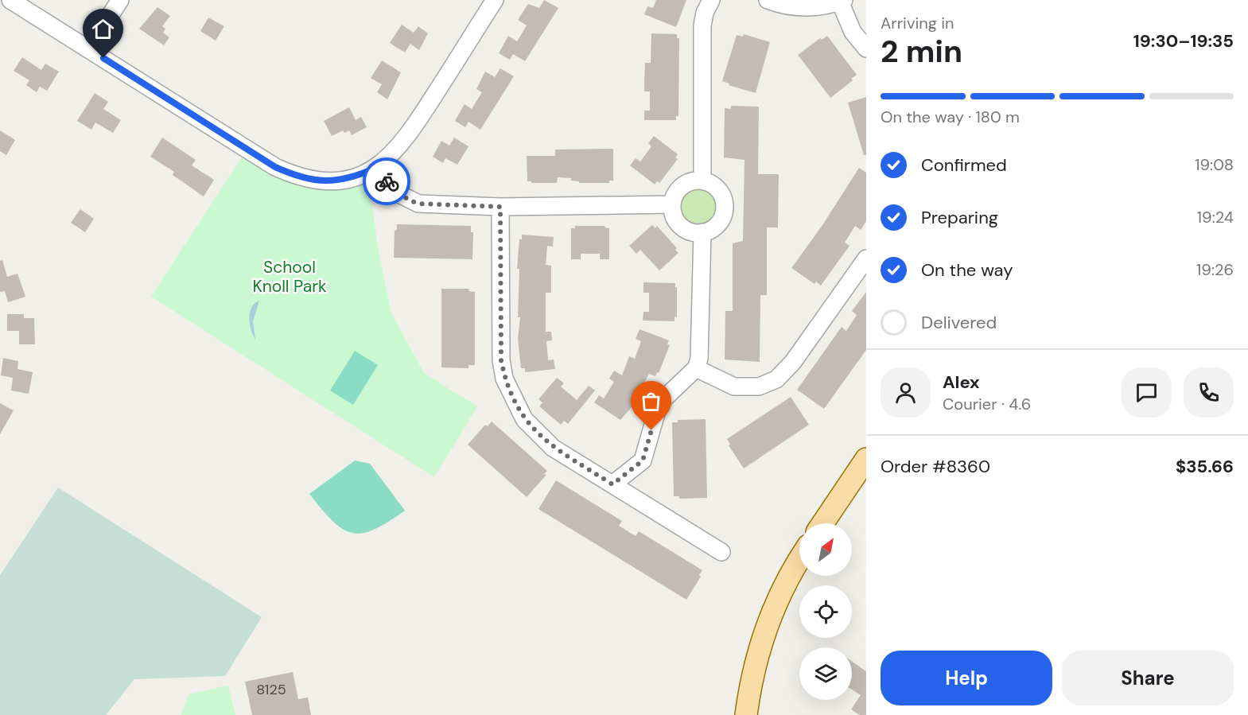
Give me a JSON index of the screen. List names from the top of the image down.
{
  "parks": ["School Knoll Park"],
  "house_numbers": ["8125"],
  "north": "top right",
  "page": {
    "heading": ["2 min", "Arriving in", "19:30–19:35"],
    "panel": [
      "Alex",
      "Courier · 4.6",
      "Order #8360",
      "$35.66"
    ],
    "bar": "On the way · 180 m",
    "list": [
      ["Confirmed", "19:08"],
      ["Preparing", "19:24"],
      ["On the way", "19:26"],
      "Delivered"
    ],
    "buttons": ["Help", "Share"]
  }
}
